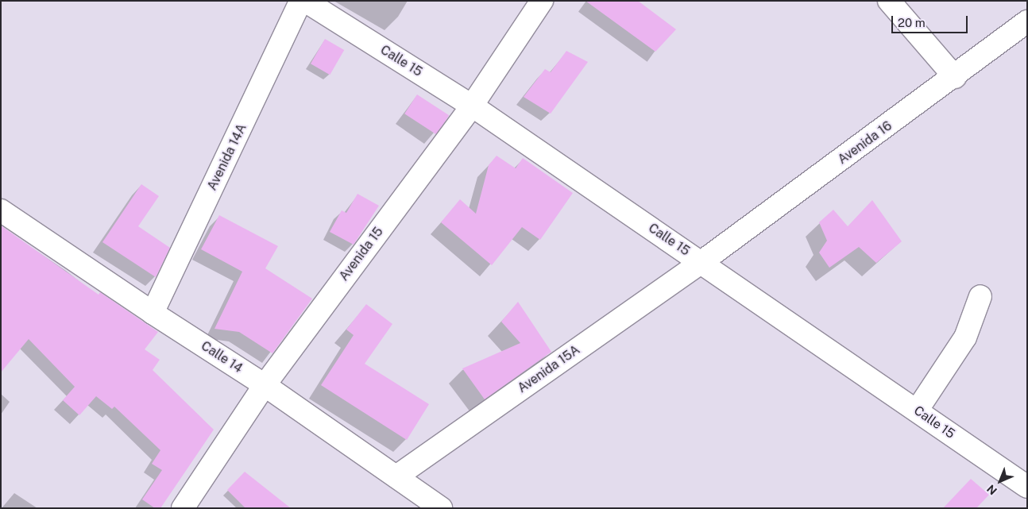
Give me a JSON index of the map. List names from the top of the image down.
{
  "streets": {
    "street": [
      "Calle 15",
      "Avenida 16",
      "Avenida 14A",
      "Avenida 15",
      "Calle 14",
      "Avenida 15A"
    ]
  },
  "crossings": [
    ["Calle 15", "Avenida 16"],
    ["Calle 15", "Avenida 15"],
    ["Calle 15", "Avenida 15A"],
    ["Avenida 16", "Avenida 15A"],
    ["Avenida 14A", "Calle 14"],
    ["Avenida 15", "Calle 14"],
    ["Calle 14", "Avenida 15A"]
  ],
  "scale_bar": "20 m",
  "north": "bottom left"
}
